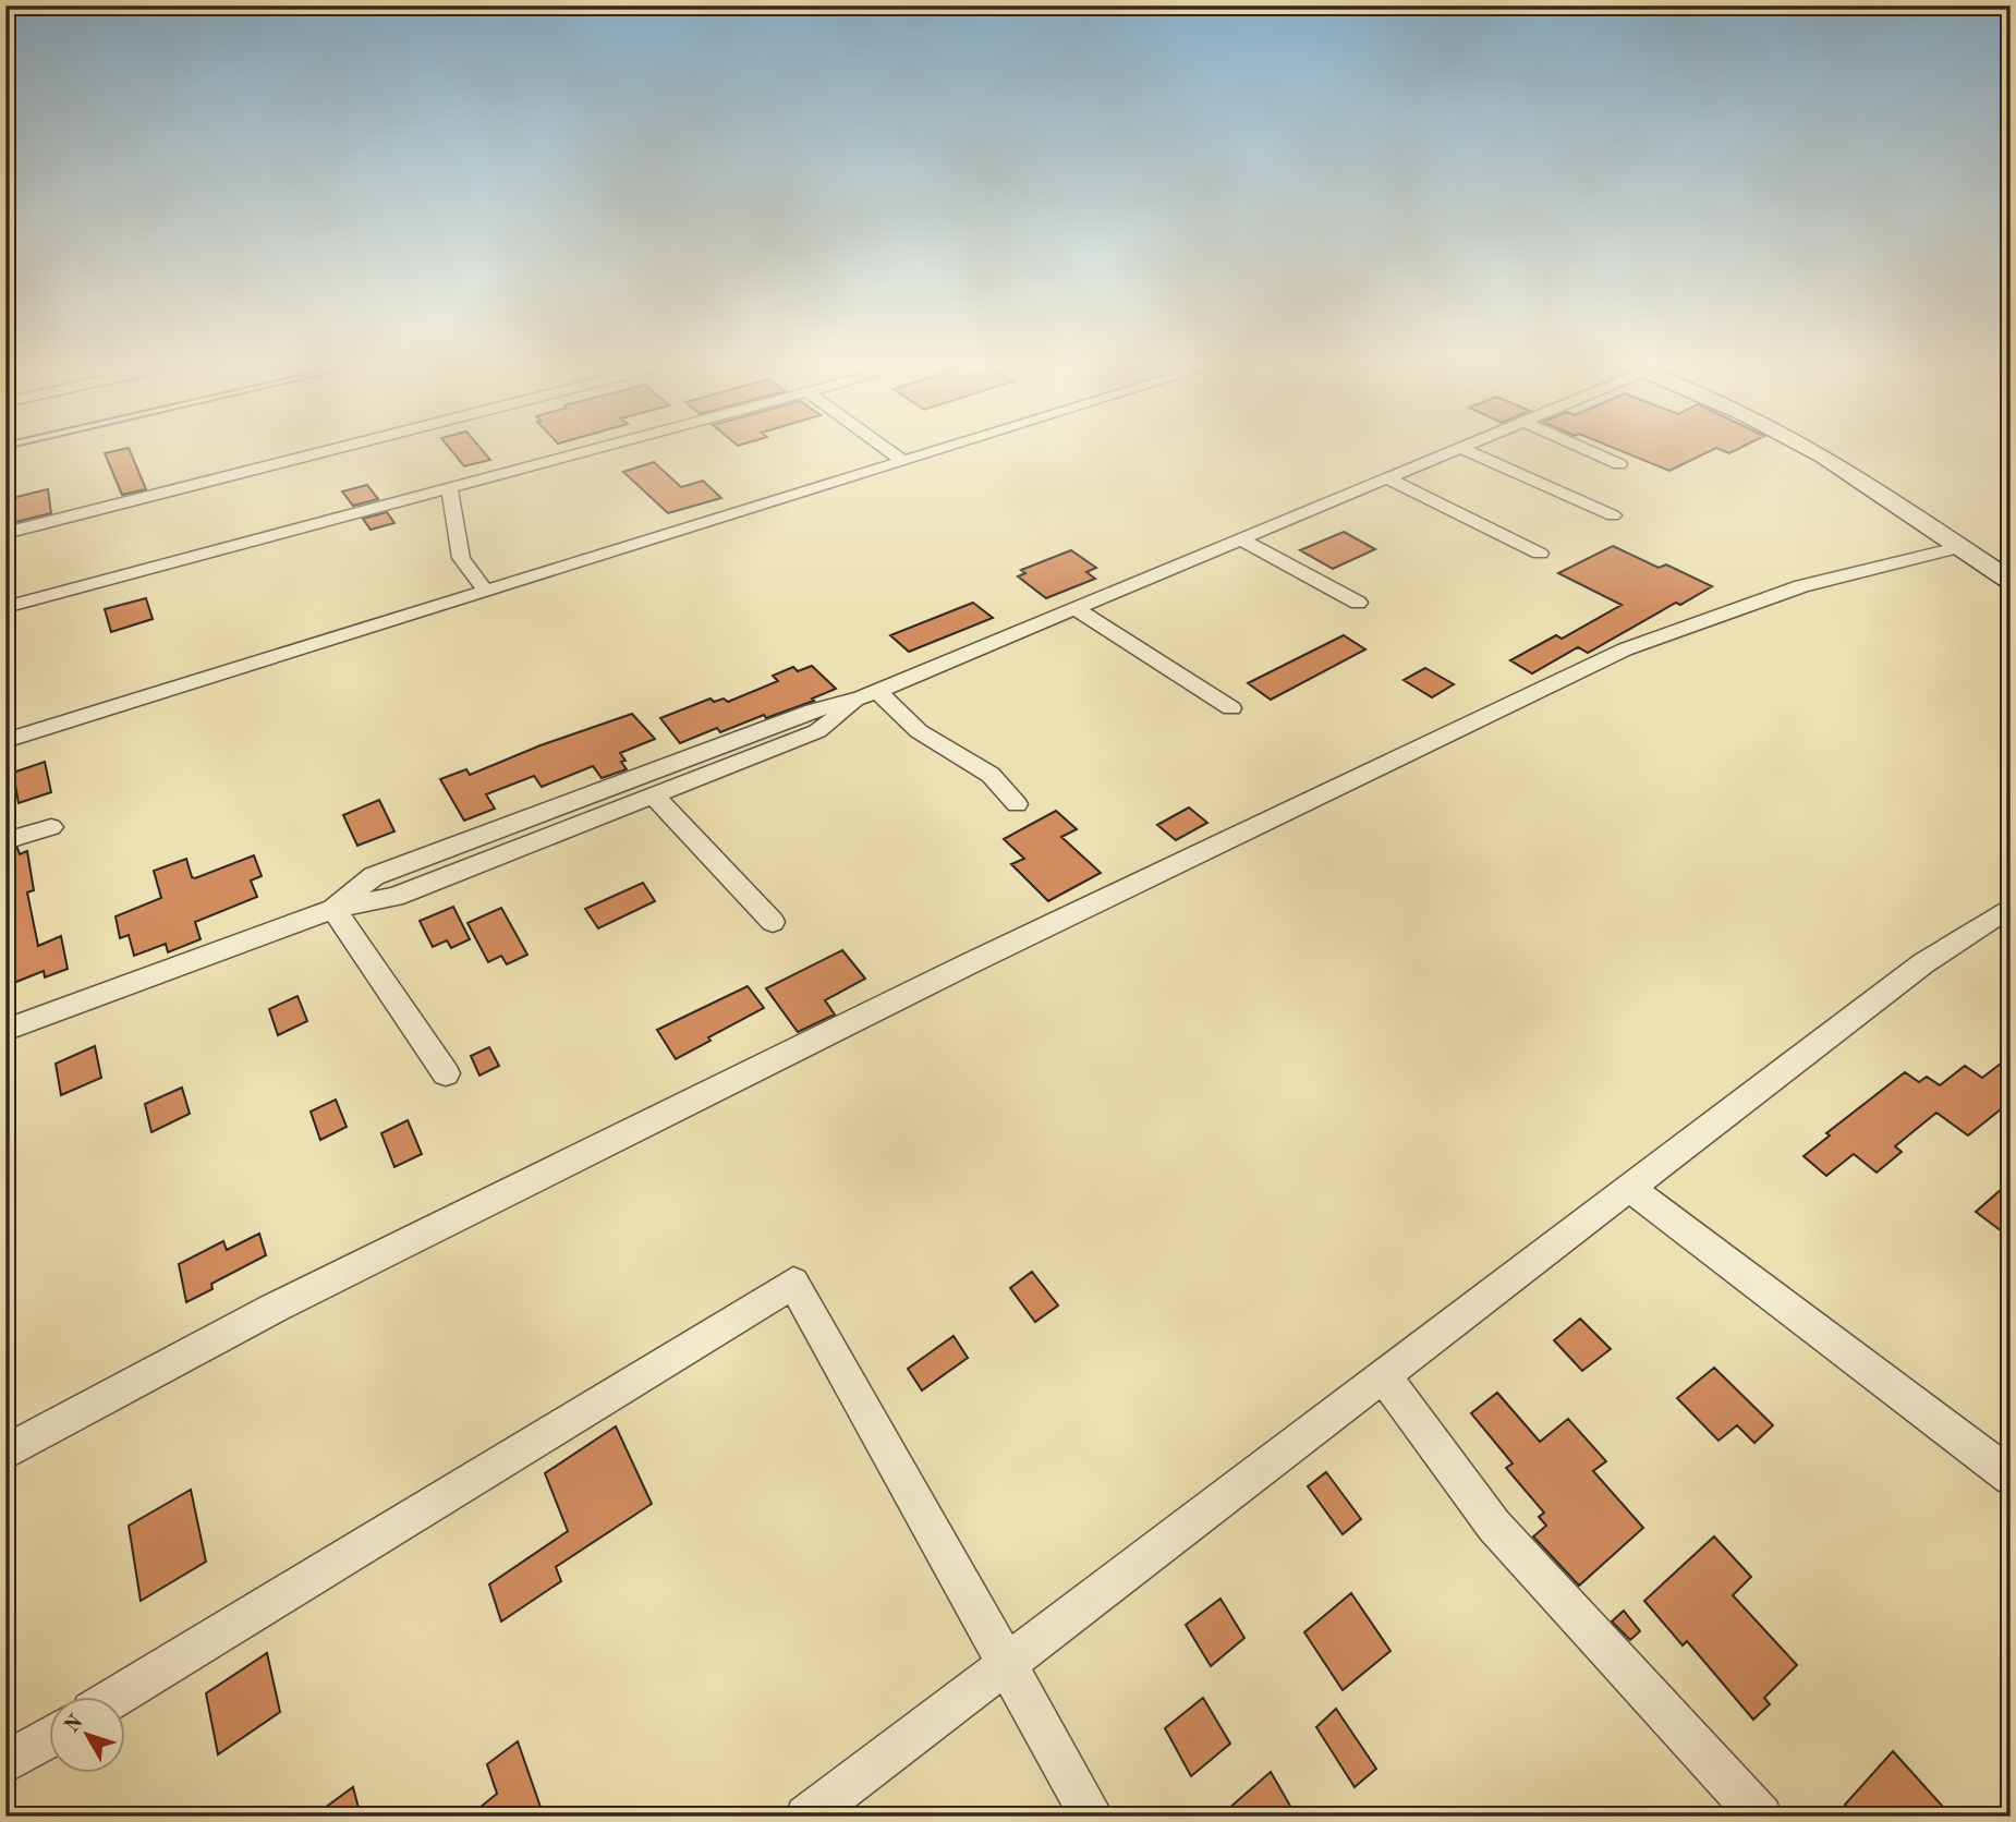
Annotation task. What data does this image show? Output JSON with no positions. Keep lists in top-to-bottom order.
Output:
{
  "north": "top left"
}
